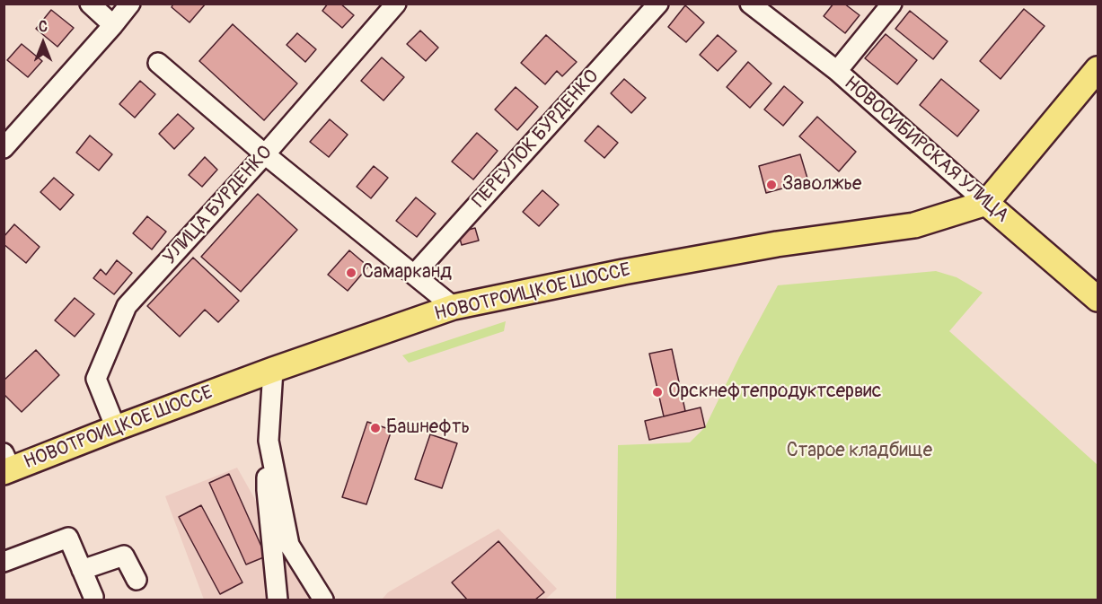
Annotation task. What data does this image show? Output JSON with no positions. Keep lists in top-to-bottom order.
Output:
{
  "streets": {
    "main road": ["НОВОСИБИРСКАЯ УЛИЦА", "НОВОТРОИЦКОЕ ШОССЕ"],
    "street": ["ПЕРЕУЛОК БУРДЕНКО", "УЛИЦА БУРДЕНКО"]
  },
  "crossings": [
    ["НОВОСИБИРСКАЯ УЛИЦА", "НОВОТРОИЦКОЕ ШОССЕ"],
    ["УЛИЦА БУРДЕНКО", "НОВОТРОИЦКОЕ ШОССЕ"]
  ],
  "parks": ["Старое кладбище"],
  "places": [
    "Заволжье",
    "Самарканд",
    "Орскнефтепродуктсервис",
    "Башнефть"
  ],
  "north": "top"
}
